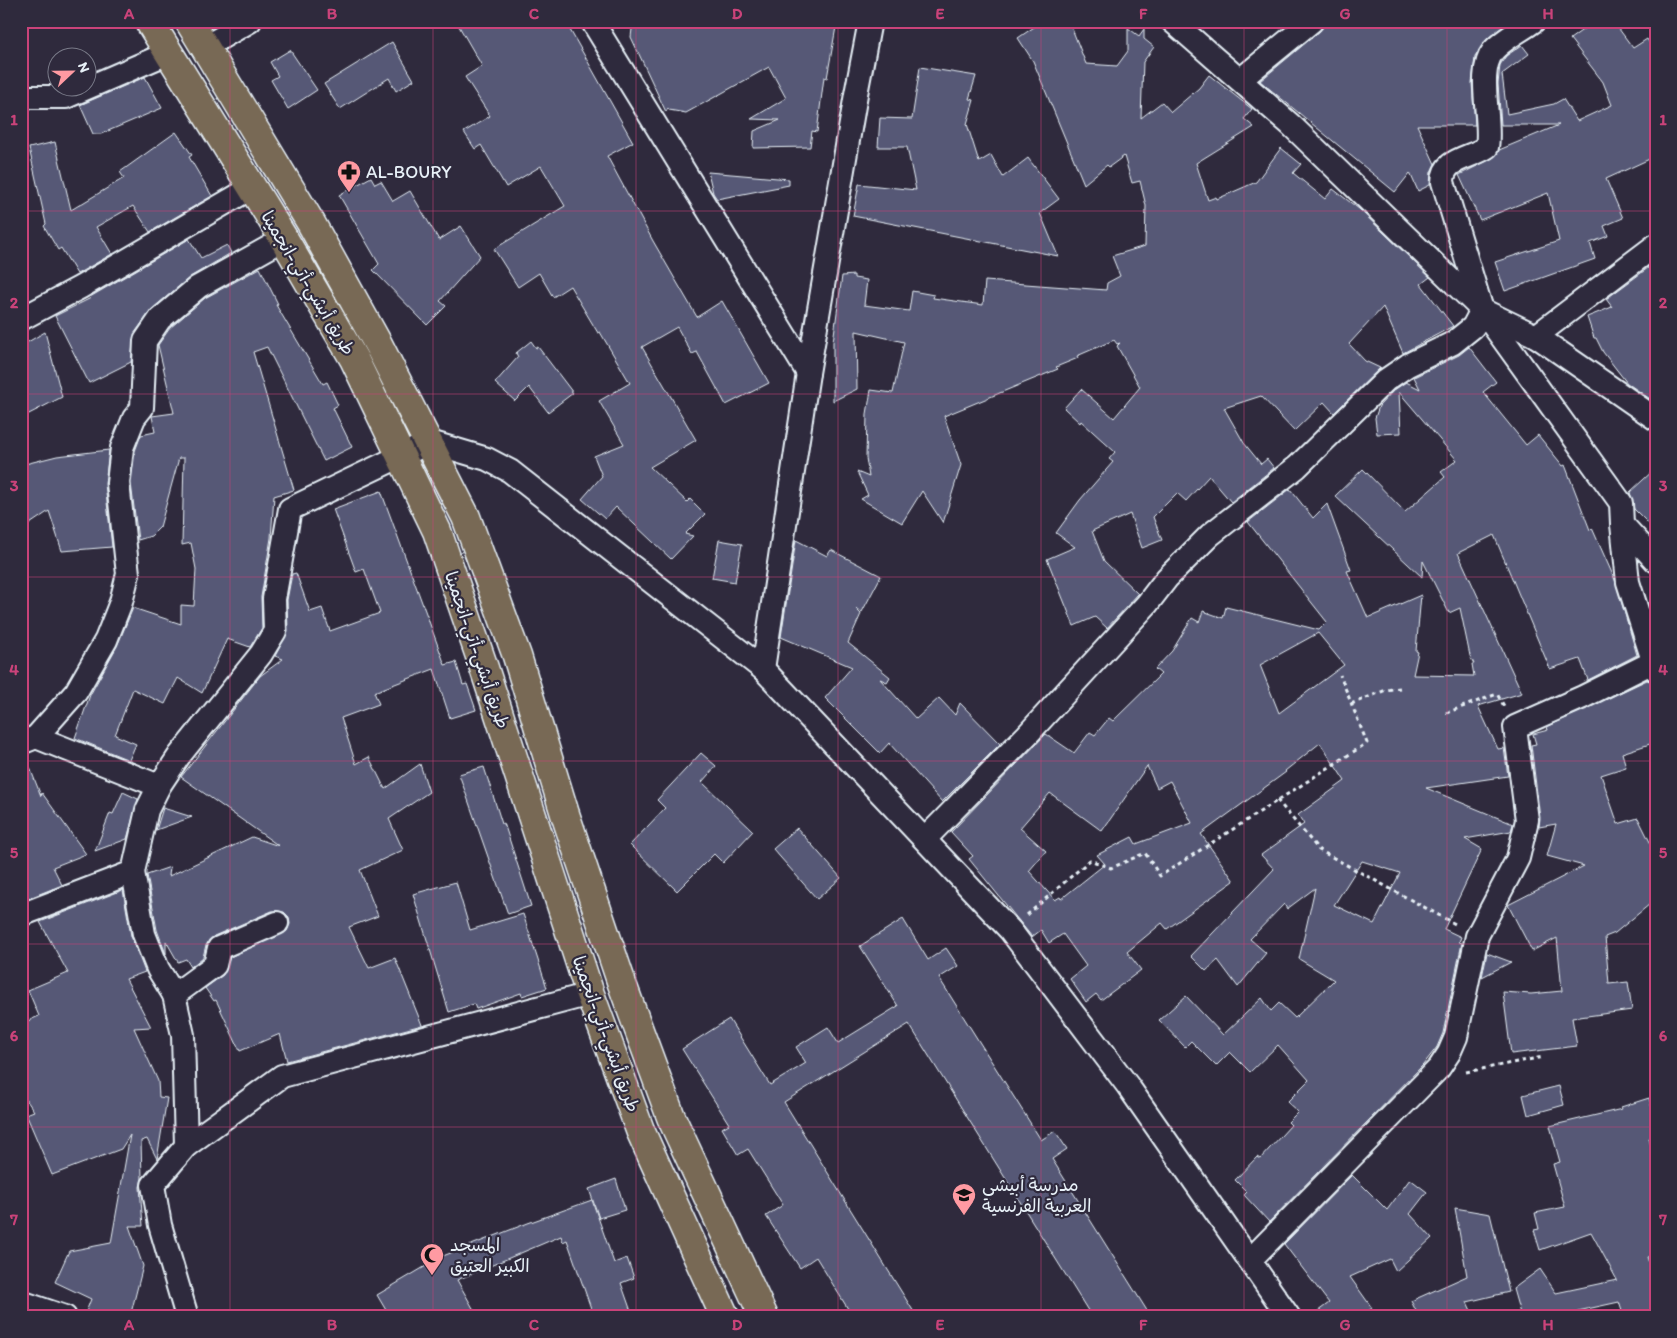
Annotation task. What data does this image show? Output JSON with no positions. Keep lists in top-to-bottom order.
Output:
{
  "streets": {
    "highway": ["طريق أبشي-أتي-انجمينا"]
  },
  "places": {
    "pharmacy": ["AL-BOURY"],
    "school or university": ["مدرسة أبيشي العربية الفرنسية"],
    "mosque": ["المسجد الكبير العتيق"]
  },
  "north": "right",
  "grid": {
    "columns": [
      "A",
      "B",
      "C",
      "D",
      "E",
      "F",
      "G",
      "H"
    ],
    "rows": [
      "1",
      "2",
      "3",
      "4",
      "5",
      "6",
      "7"
    ]
  }
}
